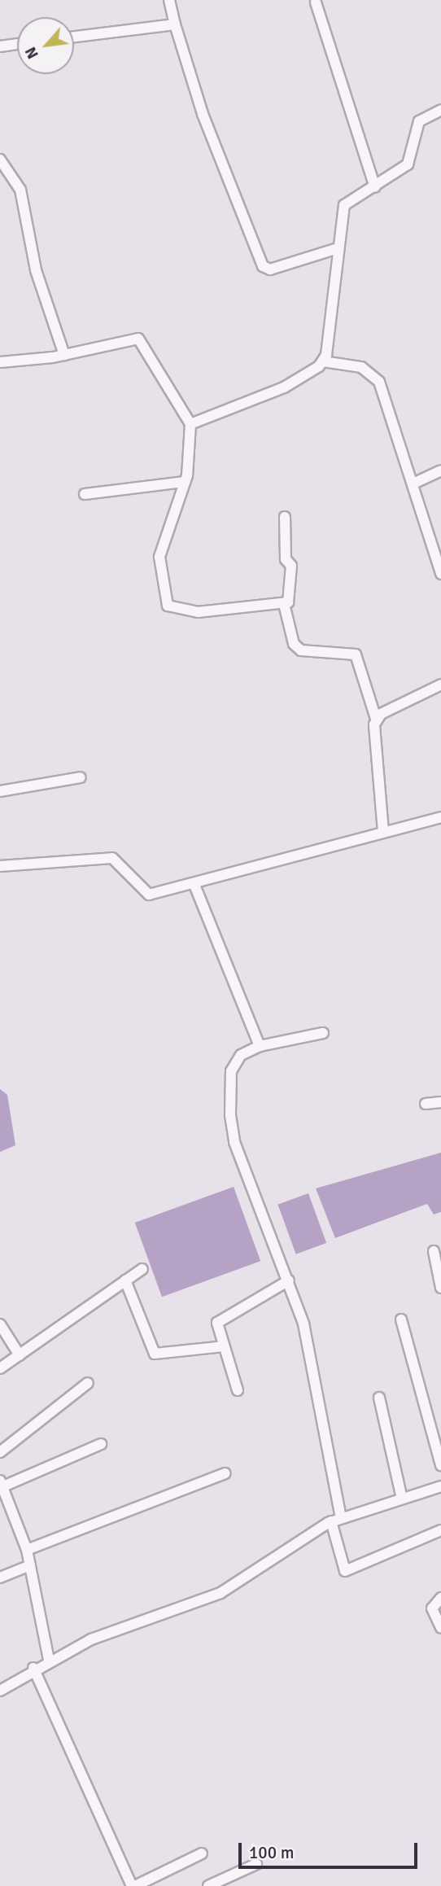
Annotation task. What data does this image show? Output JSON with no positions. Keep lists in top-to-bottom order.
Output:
{
  "scale_bar": "100 m",
  "north": "bottom left"
}
